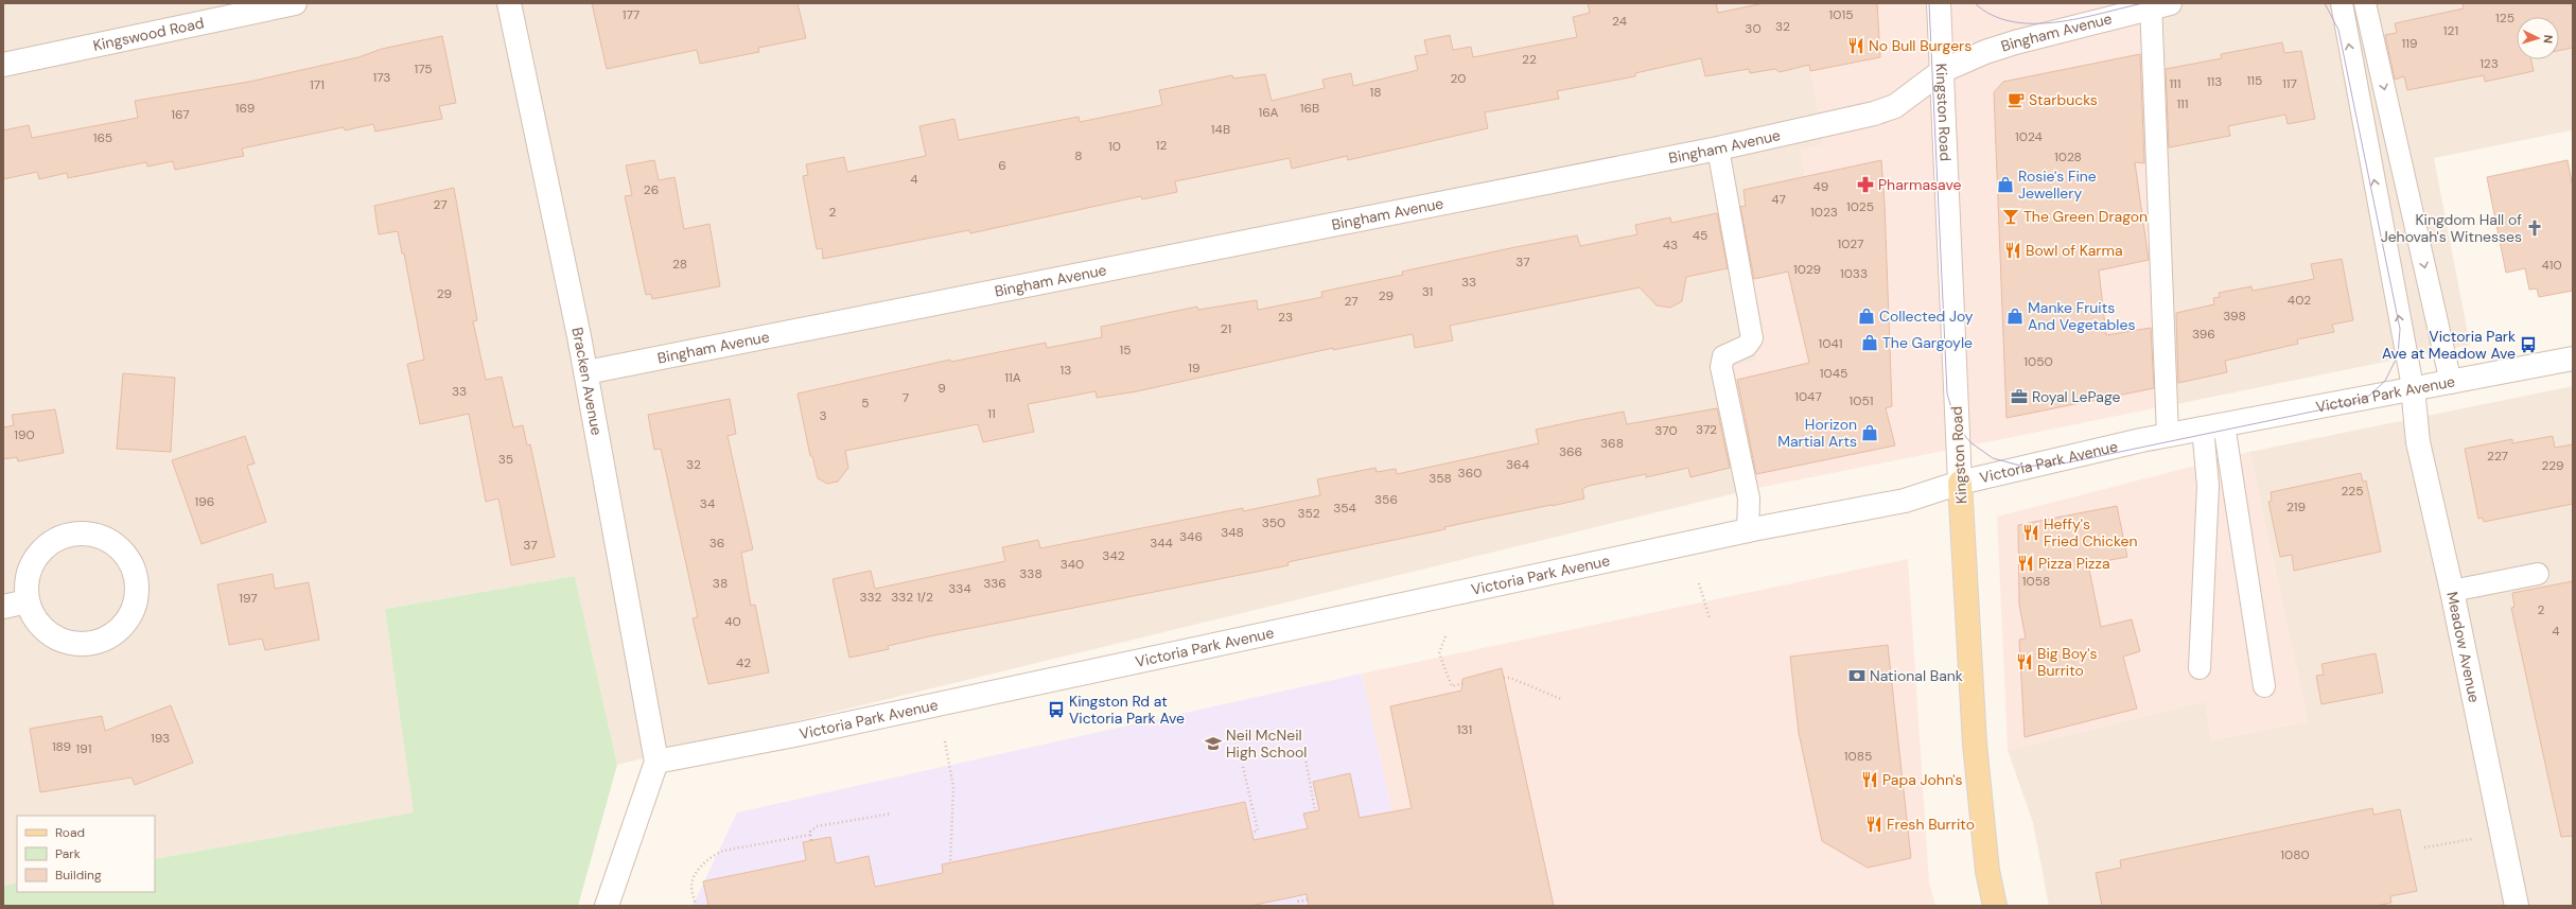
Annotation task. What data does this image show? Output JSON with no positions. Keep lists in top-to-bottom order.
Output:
{
  "streets": {
    "main road": ["Kingston Road"],
    "street": [
      "Bingham Avenue",
      "Kingswood Road",
      "Bracken Avenue",
      "Victoria Park Avenue",
      "Meadow Avenue"
    ]
  },
  "crossings": [
    ["Bingham Avenue", "Kingston Road"],
    ["Bingham Avenue", "Bracken Avenue"],
    ["Kingston Road", "Victoria Park Avenue"],
    ["Bracken Avenue", "Victoria Park Avenue"],
    ["Victoria Park Avenue", "Meadow Avenue"]
  ],
  "places": {
    "restaurant": [
      "No Bull Burgers",
      "Bowl of Karma",
      "Heffy's Fried Chicken",
      "Pizza Pizza",
      "Big Boy's Burrito",
      "Papa John's",
      "Fresh Burrito"
    ],
    "cafe": ["Starbucks"],
    "pharmacy": ["Pharmasave"],
    "shop": [
      "Rosie's Fine Jewellery",
      "Collected Joy",
      "Manke Fruits And Vegetables",
      "The Gargoyle",
      "Horizon Martial Arts"
    ],
    "bar": ["The Green Dragon"],
    "church": ["Kingdom Hall of Jehovah's Witnesses"],
    "bus stop": ["Victoria Park Ave at Meadow Ave", "Kingston Rd at Victoria Park Ave"],
    "office": ["Royal LePage"],
    "bank": ["National Bank"],
    "school or university": ["Neil McNeil High School"]
  },
  "house_numbers": [
    "177",
    "1015",
    "125",
    "24",
    "32",
    "30",
    "121",
    "119",
    "22",
    "123",
    "175",
    "173",
    "20",
    "115",
    "113",
    "111",
    "117",
    "171",
    "18",
    "111",
    "169",
    "16B",
    "16A",
    "167",
    "14B",
    "1024",
    "165",
    "12",
    "10",
    "8",
    "1028",
    "6",
    "4",
    "49",
    "26",
    "47",
    "27",
    "1025",
    "2",
    "1023",
    "45",
    "1027",
    "43",
    "37",
    "28",
    "410",
    "1029",
    "1033",
    "33",
    "31",
    "29",
    "29",
    "402",
    "27",
    "398",
    "23",
    "21",
    "396",
    "1041",
    "15",
    "1050",
    "19",
    "13",
    "1045",
    "11A",
    "9",
    "33",
    "1047",
    "7",
    "1051",
    "5",
    "11",
    "3",
    "372",
    "370",
    "190",
    "368",
    "366",
    "227",
    "35",
    "32",
    "364",
    "229",
    "360",
    "358",
    "225",
    "356",
    "196",
    "34",
    "219",
    "354",
    "352",
    "350",
    "348",
    "346",
    "36",
    "344",
    "37",
    "342",
    "340",
    "338",
    "1058",
    "38",
    "336",
    "334",
    "332",
    "332 1/2",
    "197",
    "2",
    "40",
    "4",
    "42",
    "131",
    "193",
    "189",
    "191",
    "1085",
    "1080"
  ],
  "legend": ["Road", "Park", "Building"],
  "north": "right"
}
